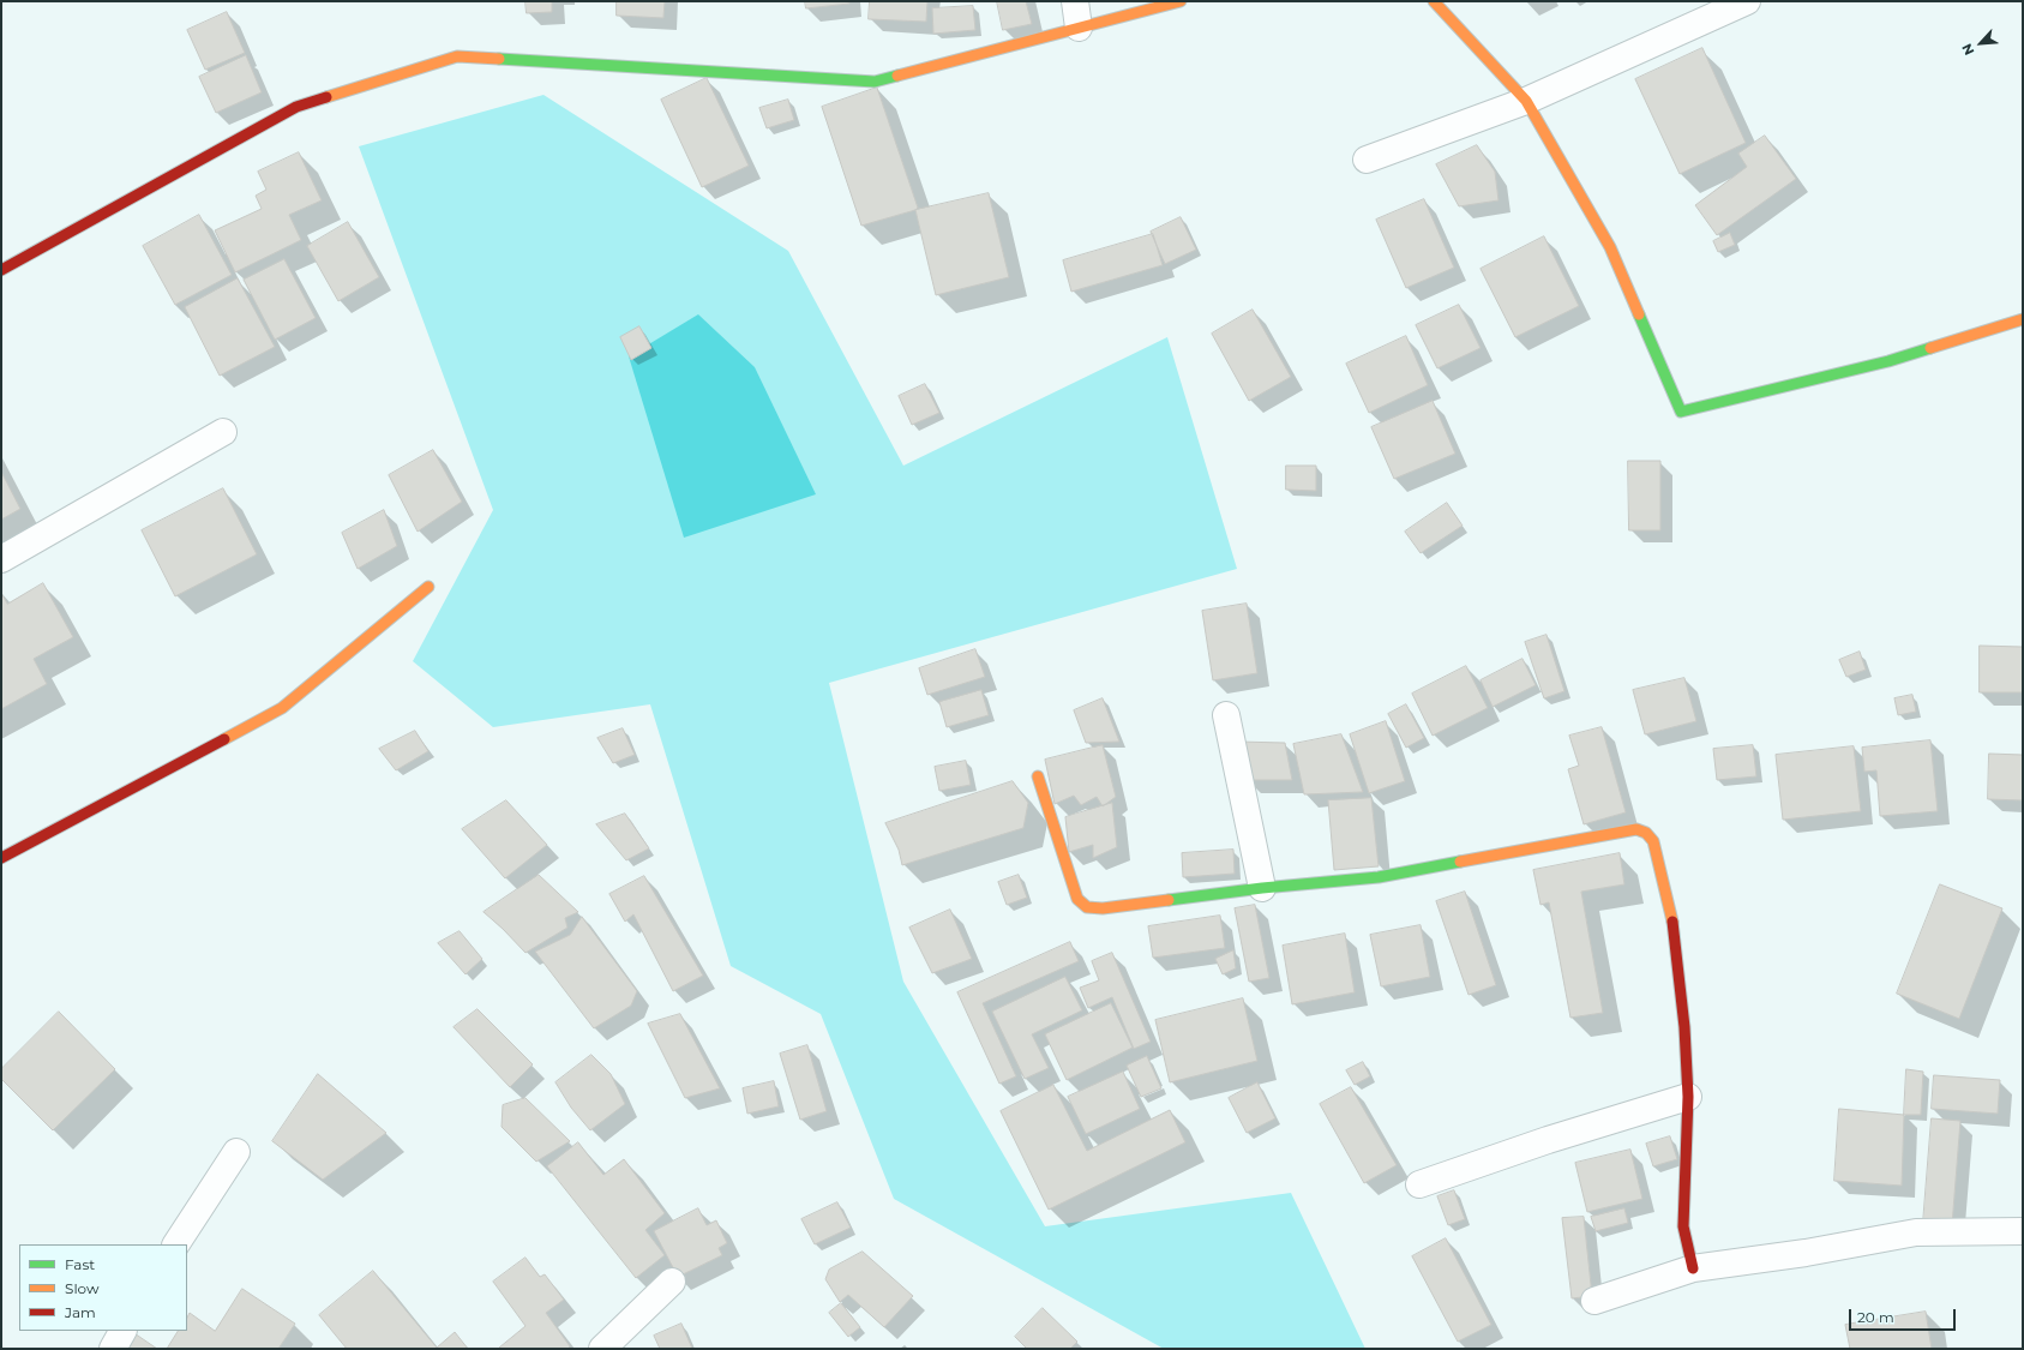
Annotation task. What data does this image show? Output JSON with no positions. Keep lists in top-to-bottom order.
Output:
{
  "legend": ["Fast", "Slow", "Jam"],
  "scale_bar": "20 m",
  "north": "bottom left"
}
